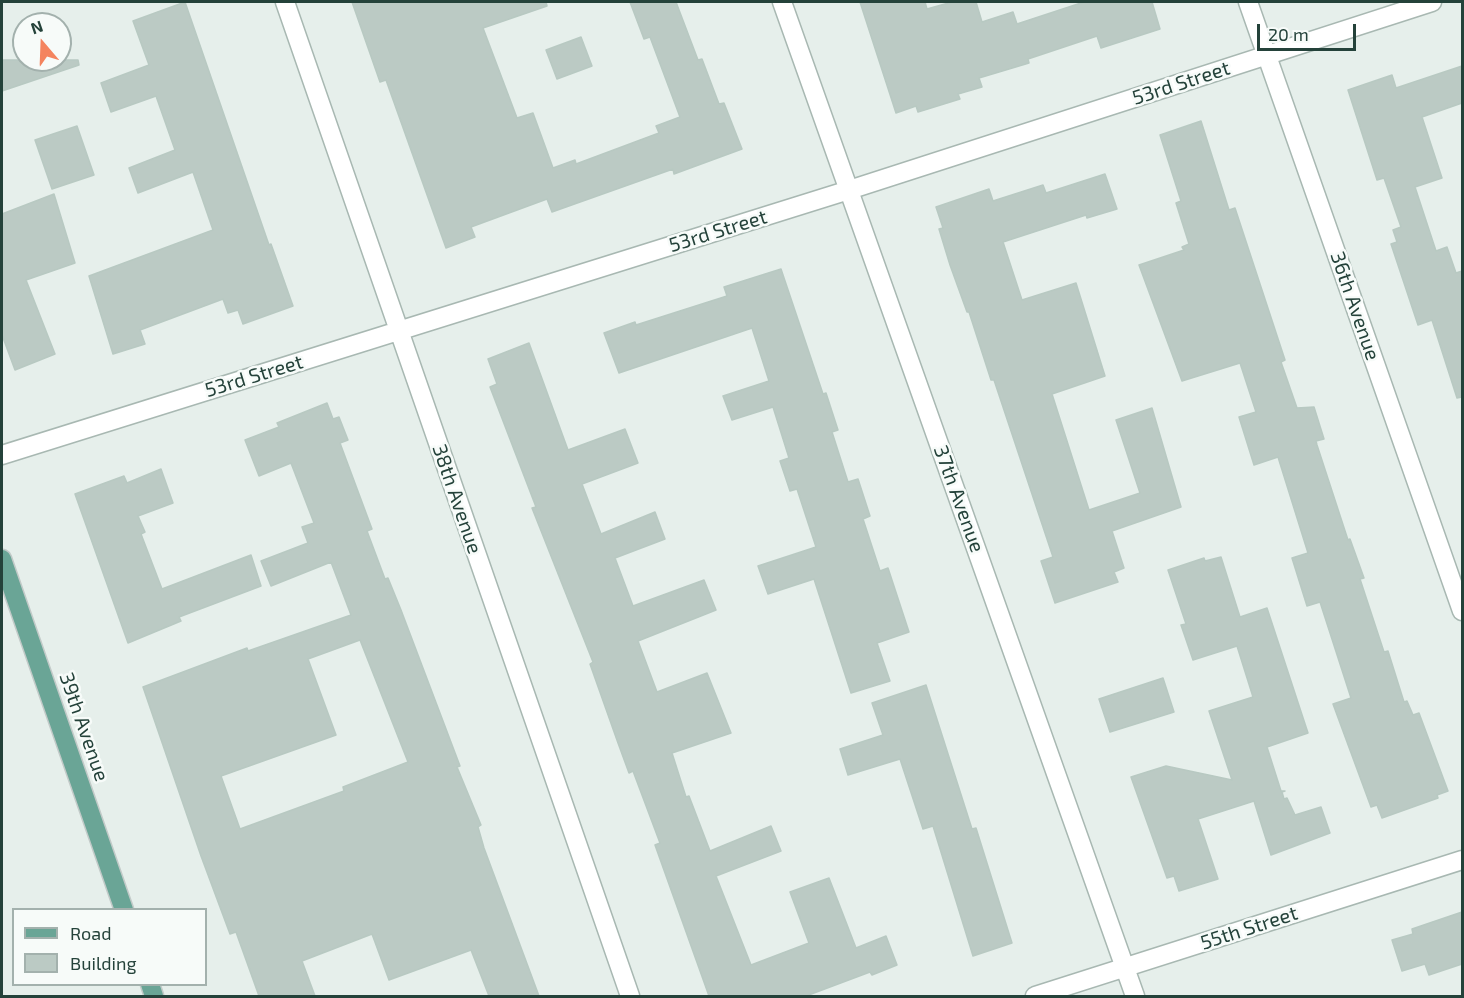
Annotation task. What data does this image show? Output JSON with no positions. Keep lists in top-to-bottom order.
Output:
{
  "streets": {
    "main road": ["39th Avenue"],
    "street": [
      "53rd Street",
      "36th Avenue",
      "38th Avenue",
      "37th Avenue",
      "55th Street"
    ]
  },
  "crossings": [
    ["53rd Street", "36th Avenue"],
    ["53rd Street", "38th Avenue"],
    ["53rd Street", "37th Avenue"],
    ["37th Avenue", "55th Street"]
  ],
  "legend": ["Road", "Building"],
  "scale_bar": "20 m",
  "north": "top"
}
